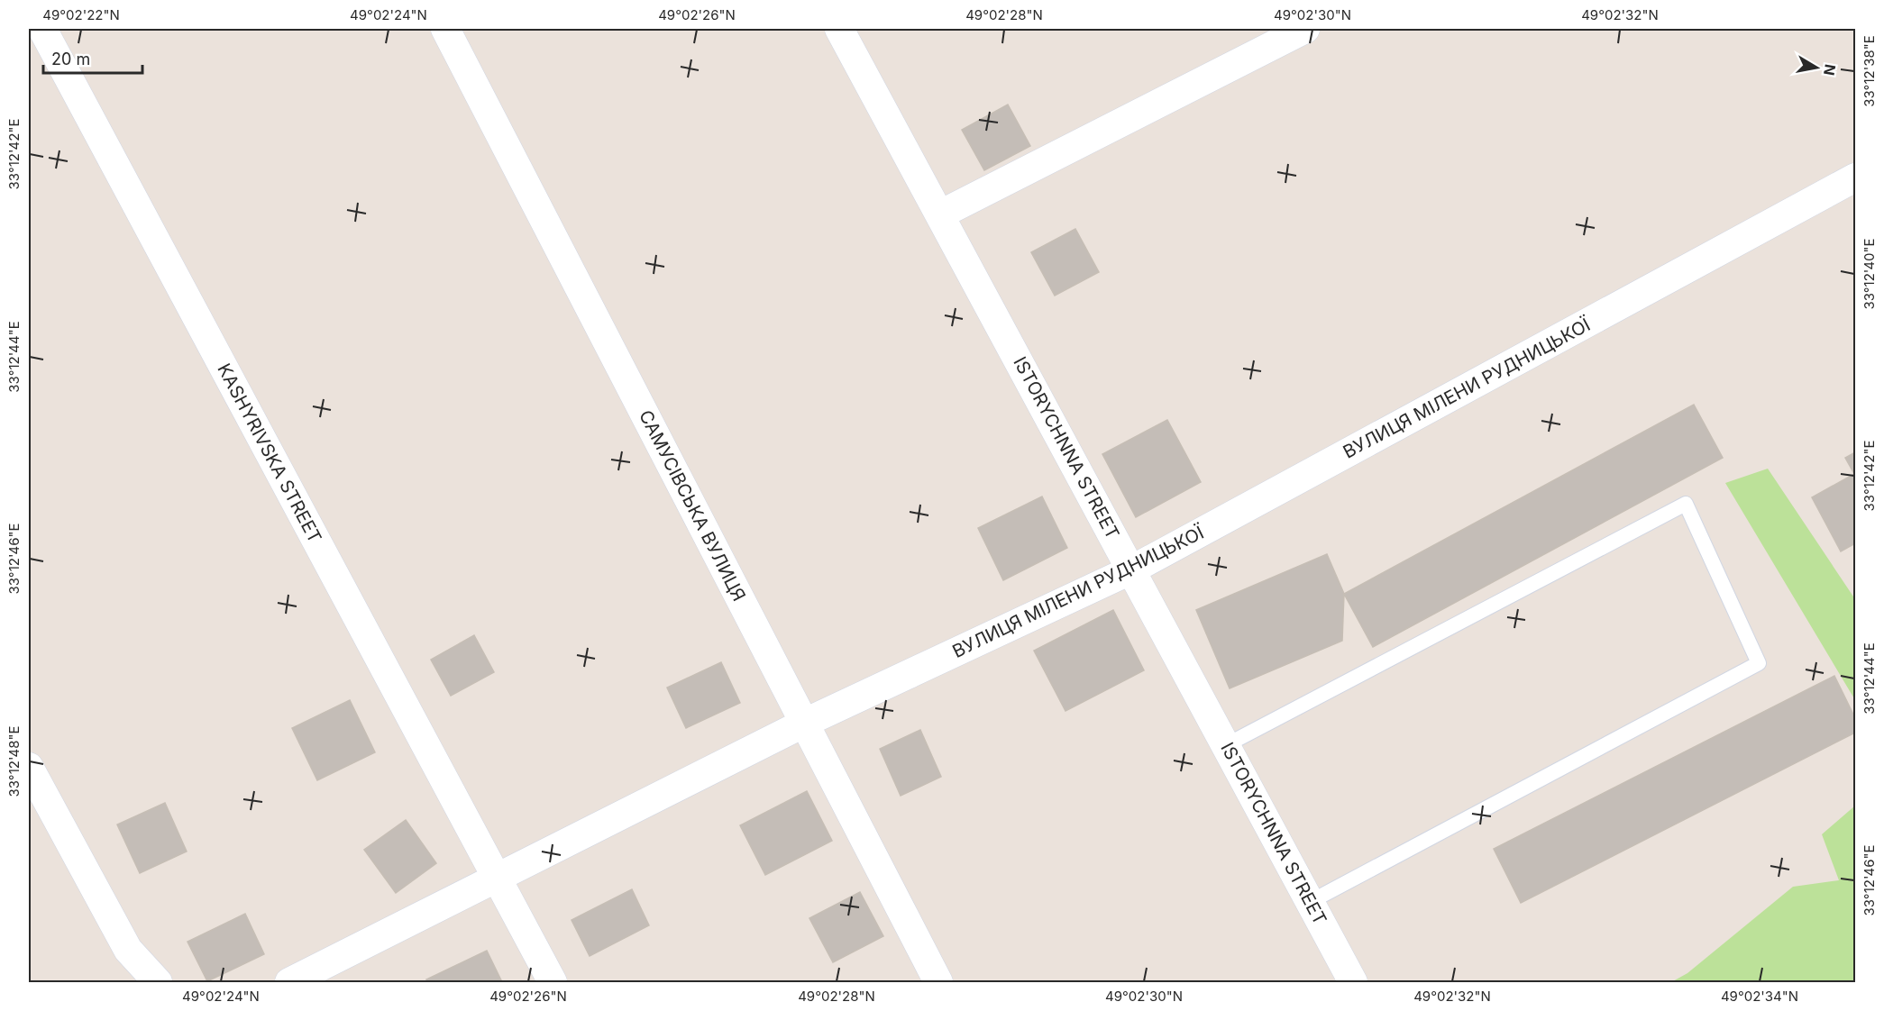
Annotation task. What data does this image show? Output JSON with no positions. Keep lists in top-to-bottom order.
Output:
{
  "streets": {
    "street": [
      "ВУЛИЦЯ МІЛЕНИ РУДНИЦЬКОЇ",
      "ISTORYCHNNA STREET",
      "KASHYRIVSKA STREET",
      "САМУСІВСЬКА ВУЛИЦЯ"
    ]
  },
  "crossings": [
    ["ВУЛИЦЯ МІЛЕНИ РУДНИЦЬКОЇ", "ISTORYCHNNA STREET"],
    ["ВУЛИЦЯ МІЛЕНИ РУДНИЦЬКОЇ", "KASHYRIVSKA STREET"],
    ["ВУЛИЦЯ МІЛЕНИ РУДНИЦЬКОЇ", "САМУСІВСЬКА ВУЛИЦЯ"]
  ],
  "scale_bar": "20 m",
  "north": "right",
  "coordinates": [
    "49°02'22\"N",
    "49°02'24\"N",
    "49°02'26\"N",
    "49°02'28\"N",
    "49°02'30\"N",
    "49°02'32\"N",
    "33°12'38\"E",
    "33°12'42\"E",
    "33°12'40\"E",
    "33°12'44\"E",
    "33°12'46\"E",
    "33°12'48\"E",
    "49°02'34\"N"
  ]
}
